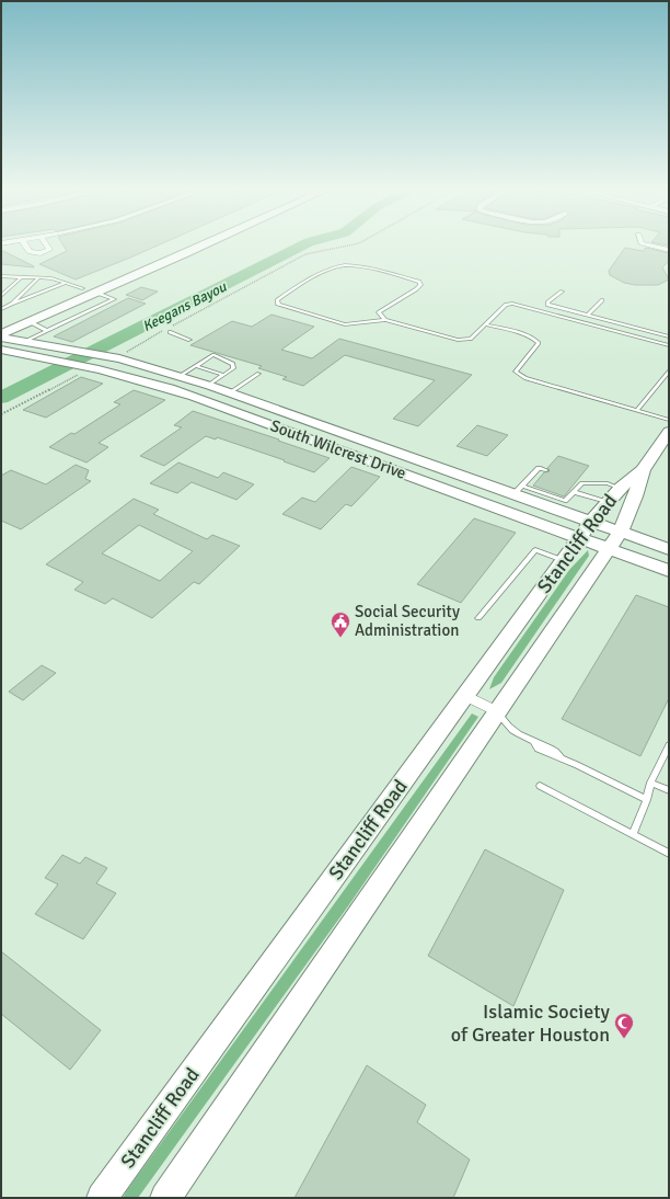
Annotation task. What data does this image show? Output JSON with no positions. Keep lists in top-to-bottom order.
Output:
{
  "streets": {
    "main road": ["South Wilcrest Drive", "Stancliff Road"]
  },
  "crossings": [
    ["South Wilcrest Drive", "Stancliff Road"]
  ],
  "water": ["Keegans Bayou"],
  "places": {
    "public building": ["Social Security Administration"],
    "mosque": ["Islamic Society of Greater Houston"]
  }
}
